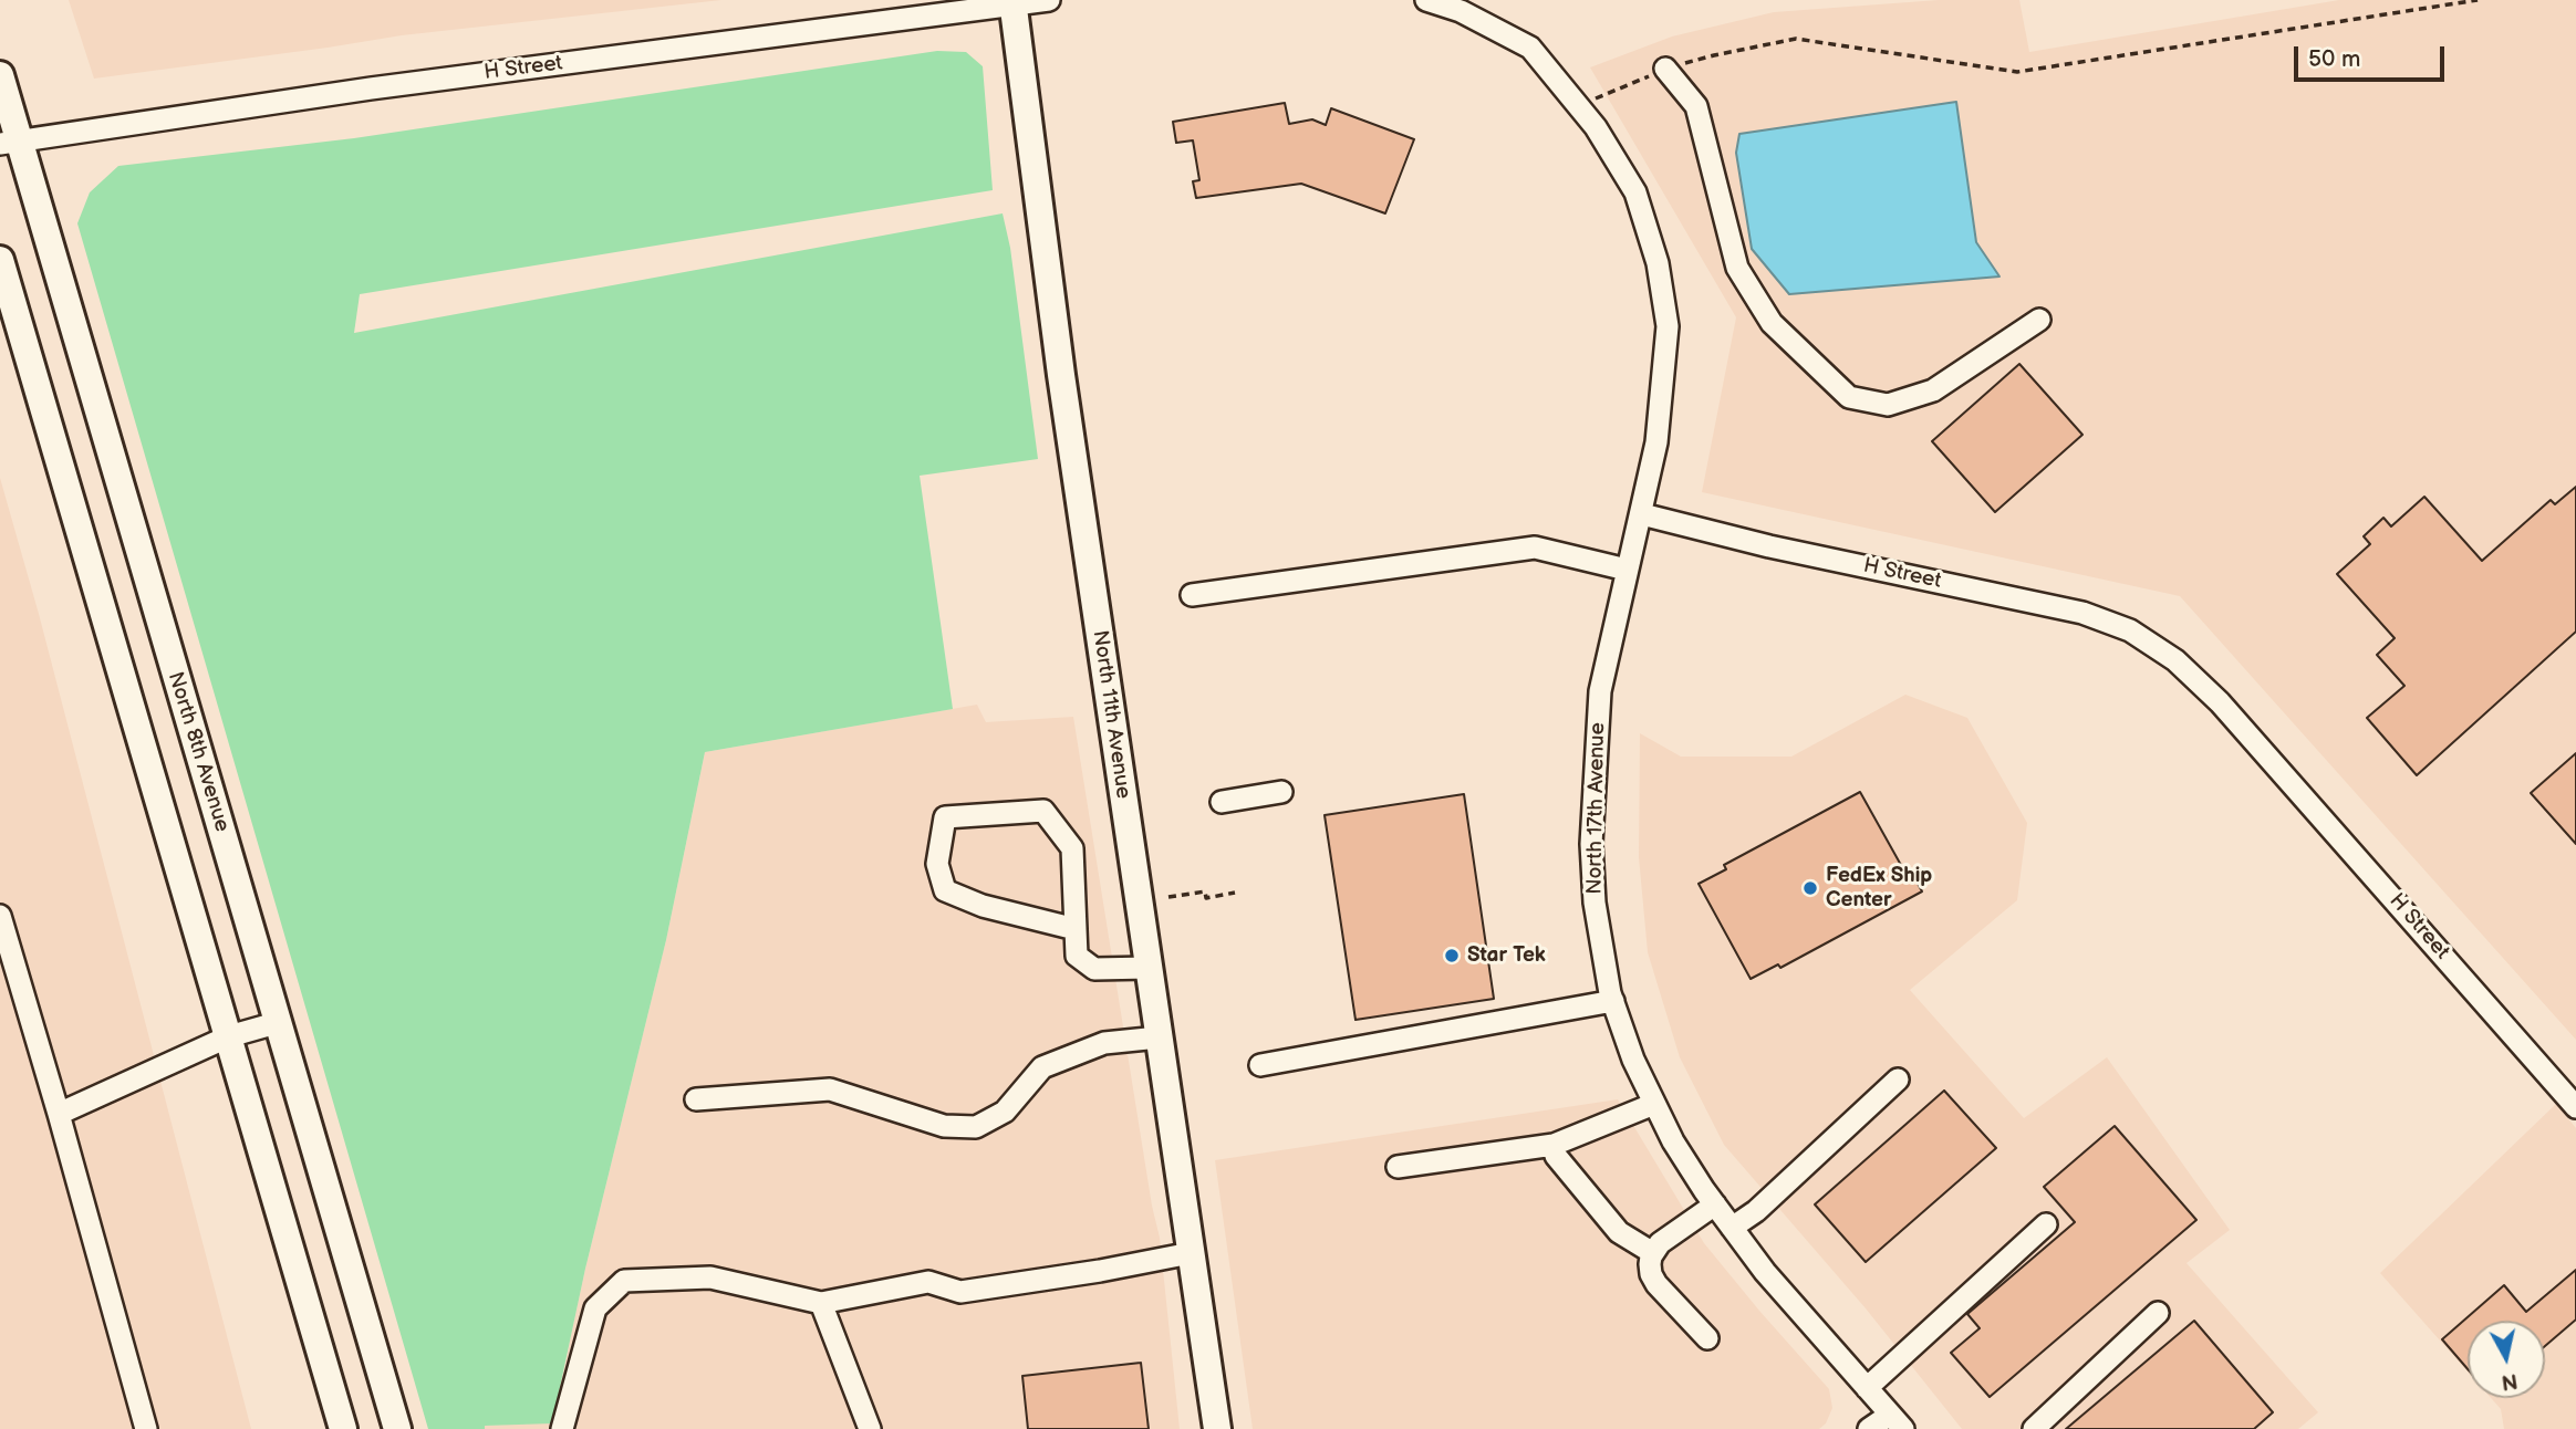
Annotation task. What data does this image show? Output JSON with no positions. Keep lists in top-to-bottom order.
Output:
{
  "streets": {
    "main road": ["North 11th Avenue", "North 8th Avenue"],
    "street": ["H Street", "North 17th Avenue"]
  },
  "crossings": [
    ["H Street", "North 11th Avenue"],
    ["H Street", "North 8th Avenue"],
    ["H Street", "North 17th Avenue"]
  ],
  "places": ["FedEx Ship Center", "Star Tek"],
  "scale_bar": "50 m",
  "north": "bottom"
}
